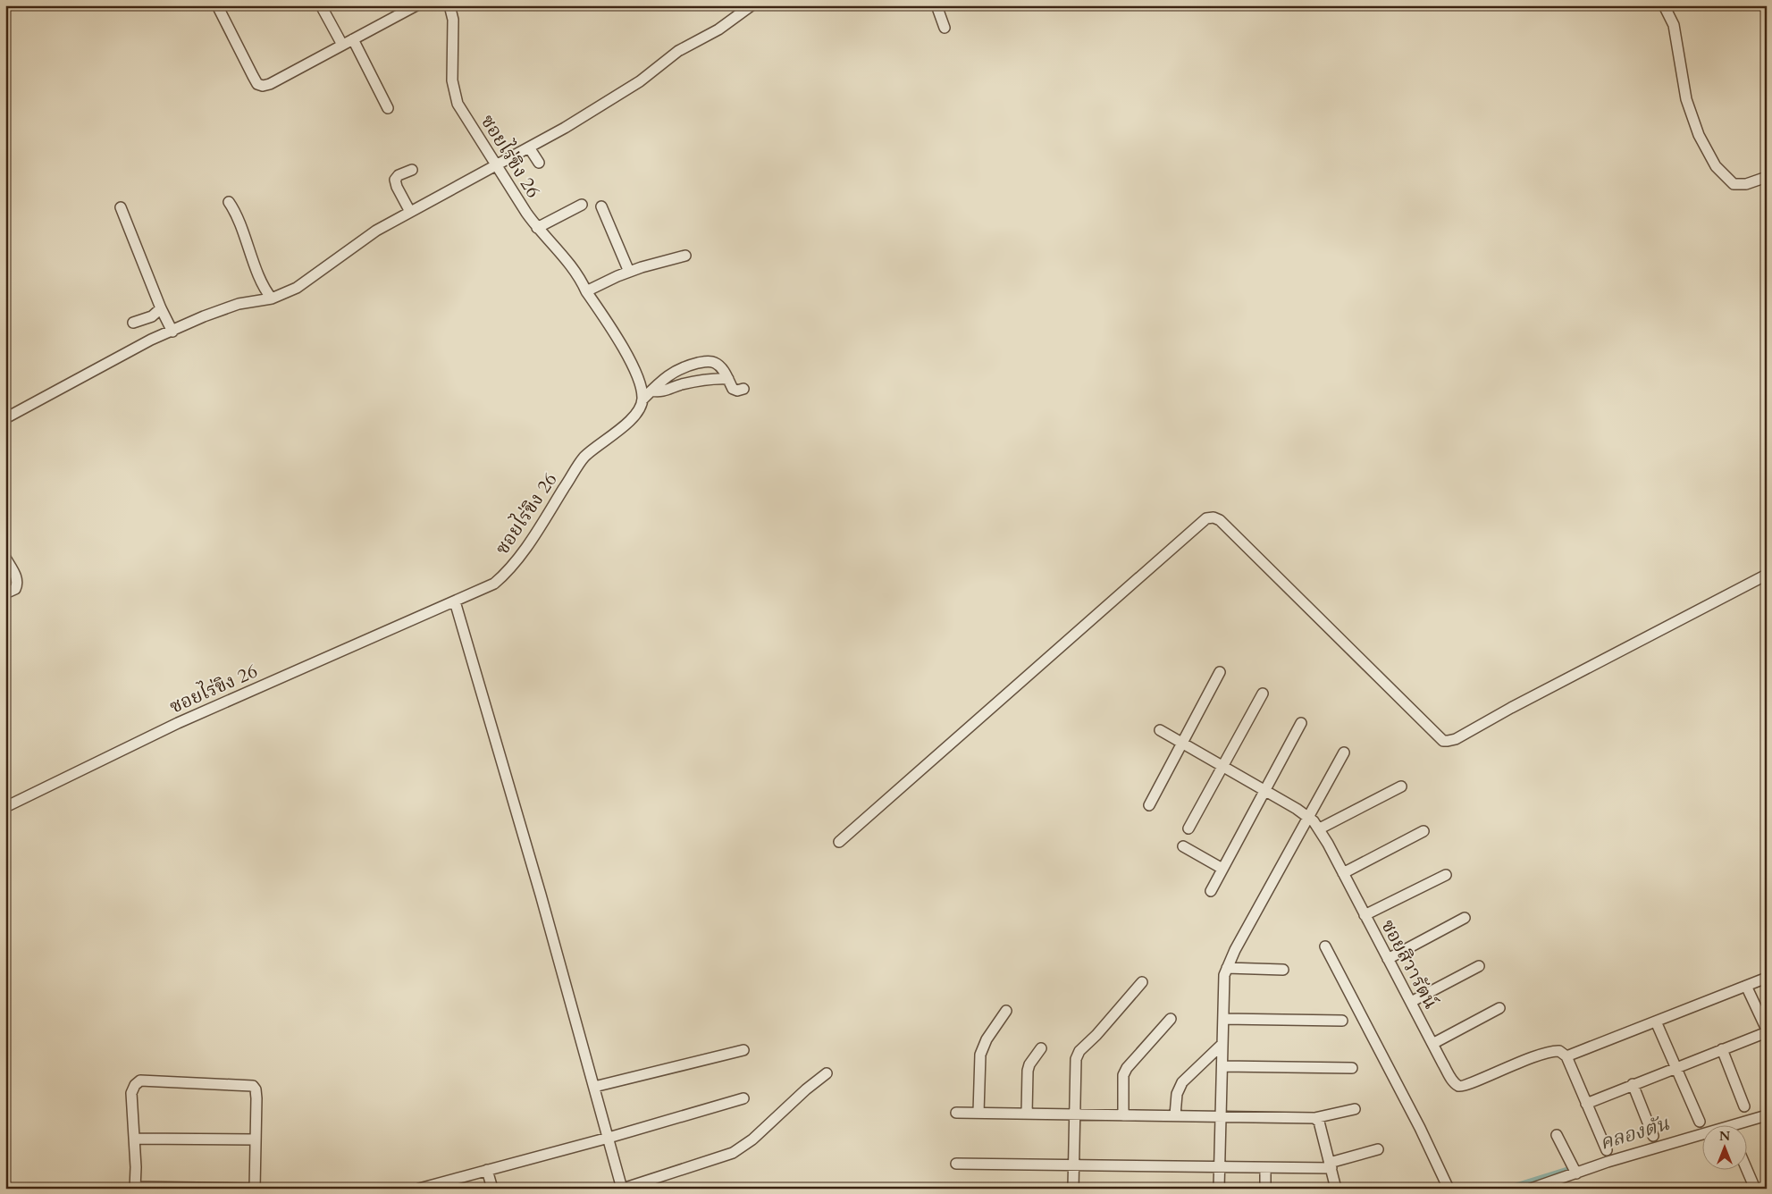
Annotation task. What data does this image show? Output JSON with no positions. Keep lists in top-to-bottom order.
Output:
{
  "streets": {
    "street": ["ซอยไร่ขิง 26", "ซอยสิวารัตน์"]
  },
  "water": ["คลองตัน"],
  "north": "top"
}
